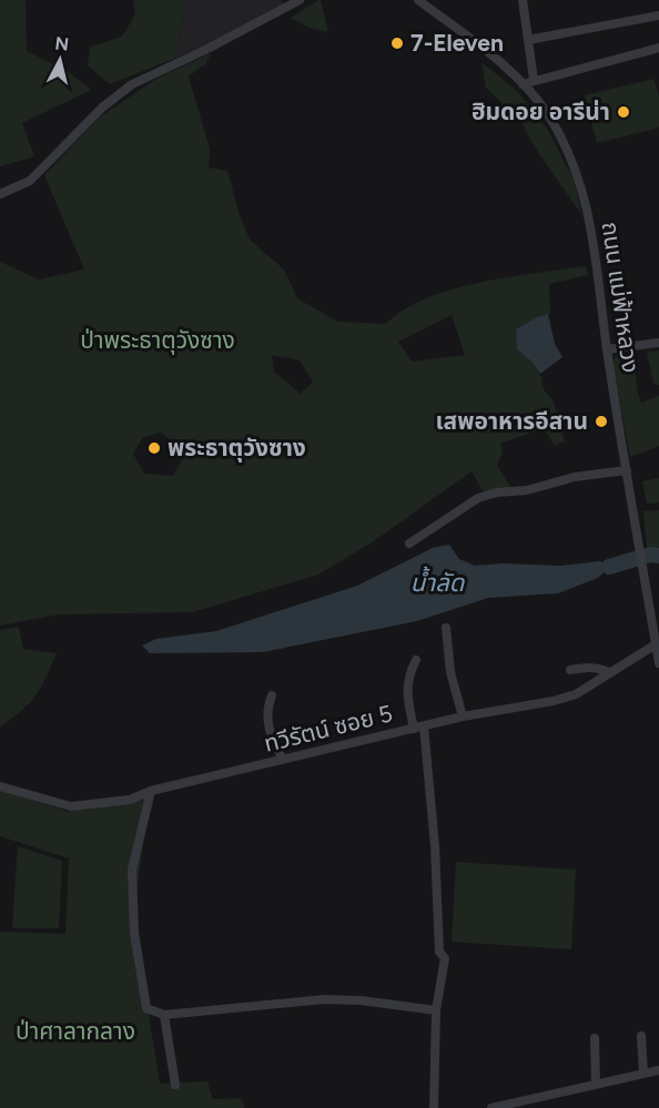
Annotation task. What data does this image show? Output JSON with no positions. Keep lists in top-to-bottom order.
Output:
{
  "streets": {
    "street": ["ถนน แม่ฟ้าหลวง", "ทวีรัตน์ ซอย 5"]
  },
  "crossings": [
    ["ถนน แม่ฟ้าหลวง", "ทวีรัตน์ ซอย 5"]
  ],
  "water": ["น้ำลัด"],
  "parks": ["ป่าพระธาตุวังซาง", "ป่าศาลากลาง"],
  "places": [
    "7-Eleven",
    "ฮิมดอย อารีน่า",
    "เสพอาหารอีสาน",
    "พระธาตุวังซาง"
  ],
  "north": "top"
}
